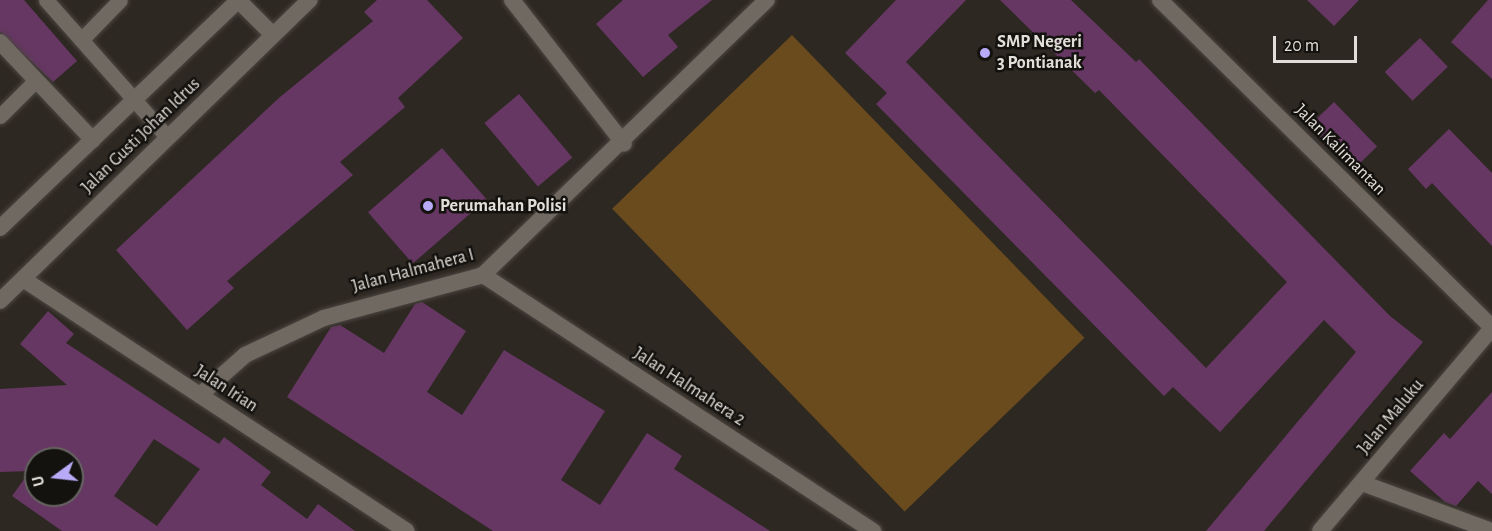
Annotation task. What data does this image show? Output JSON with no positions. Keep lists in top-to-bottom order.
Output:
{
  "streets": {
    "street": [
      "Jalan Gusti Johan Idrus",
      "Jalan Kalimantan",
      "Jalan Halmahera I",
      "Jalan Halmahera 2",
      "Jalan Irian",
      "Jalan Maluku"
    ]
  },
  "crossings": [
    ["Jalan Gusti Johan Idrus", "Jalan Irian"],
    ["Jalan Kalimantan", "Jalan Maluku"],
    ["Jalan Halmahera I", "Jalan Halmahera 2"],
    ["Jalan Halmahera I", "Jalan Irian"]
  ],
  "places": ["SMP Negeri 3 Pontianak", "Perumahan Polisi"],
  "scale_bar": "20 m",
  "north": "left"
}
